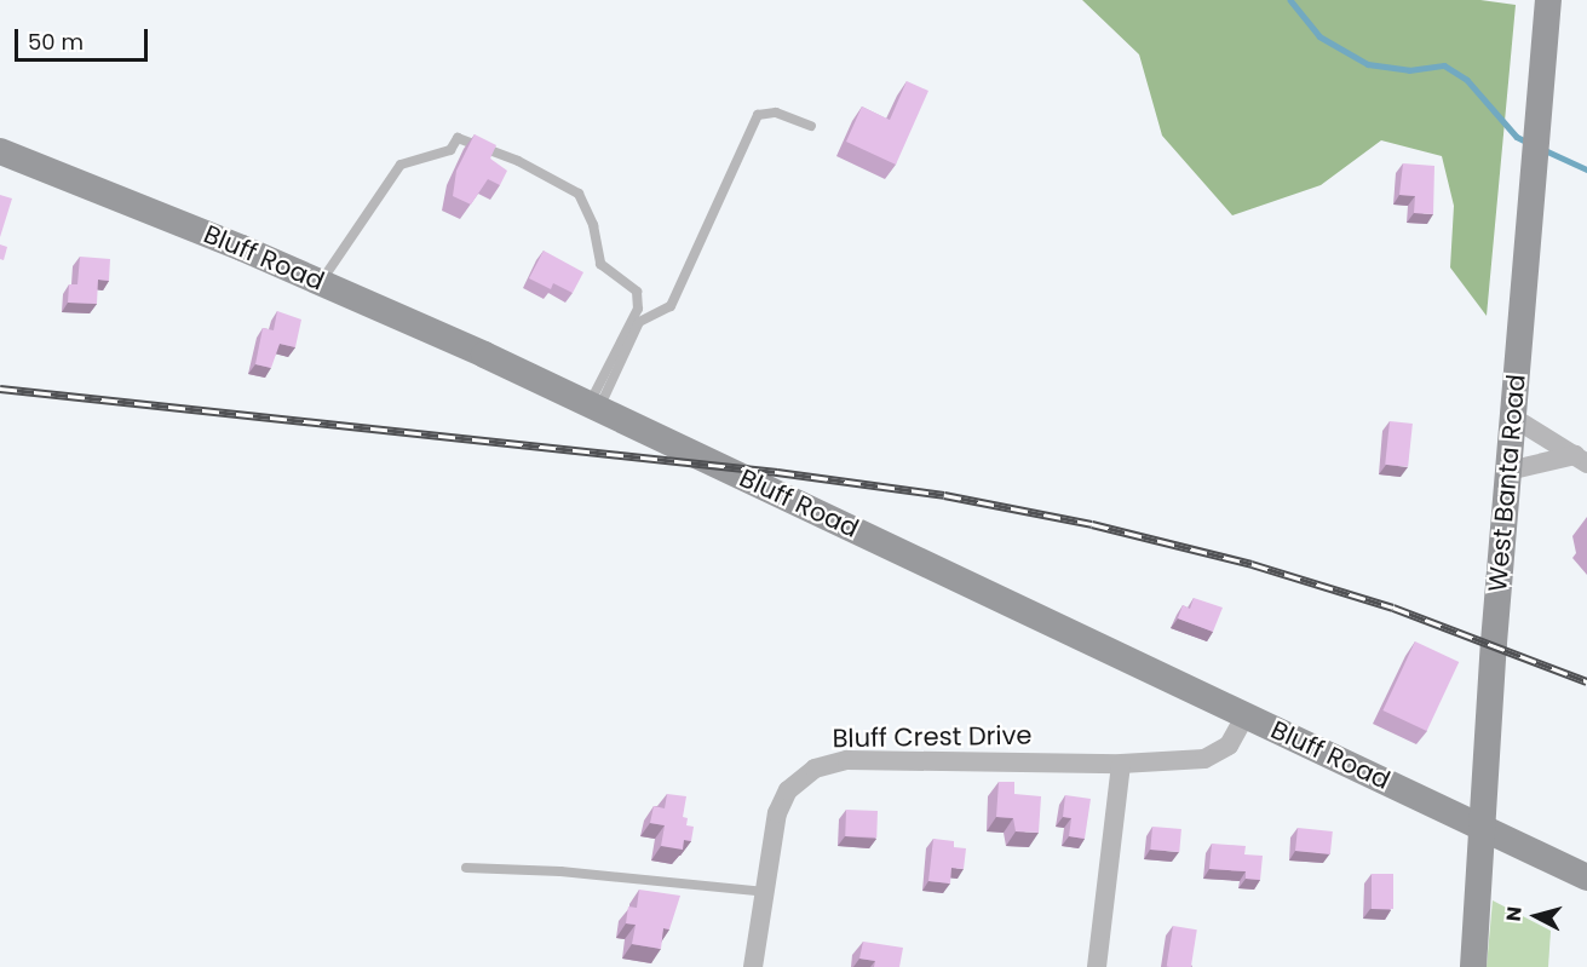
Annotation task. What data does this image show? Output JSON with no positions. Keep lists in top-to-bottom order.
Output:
{
  "streets": {
    "main road": ["Bluff Road", "West Banta Road"],
    "street": ["Bluff Crest Drive"]
  },
  "crossings": [
    ["Bluff Road", "West Banta Road"],
    ["Bluff Road", "Bluff Crest Drive"]
  ],
  "scale_bar": "50 m",
  "north": "left"
}
